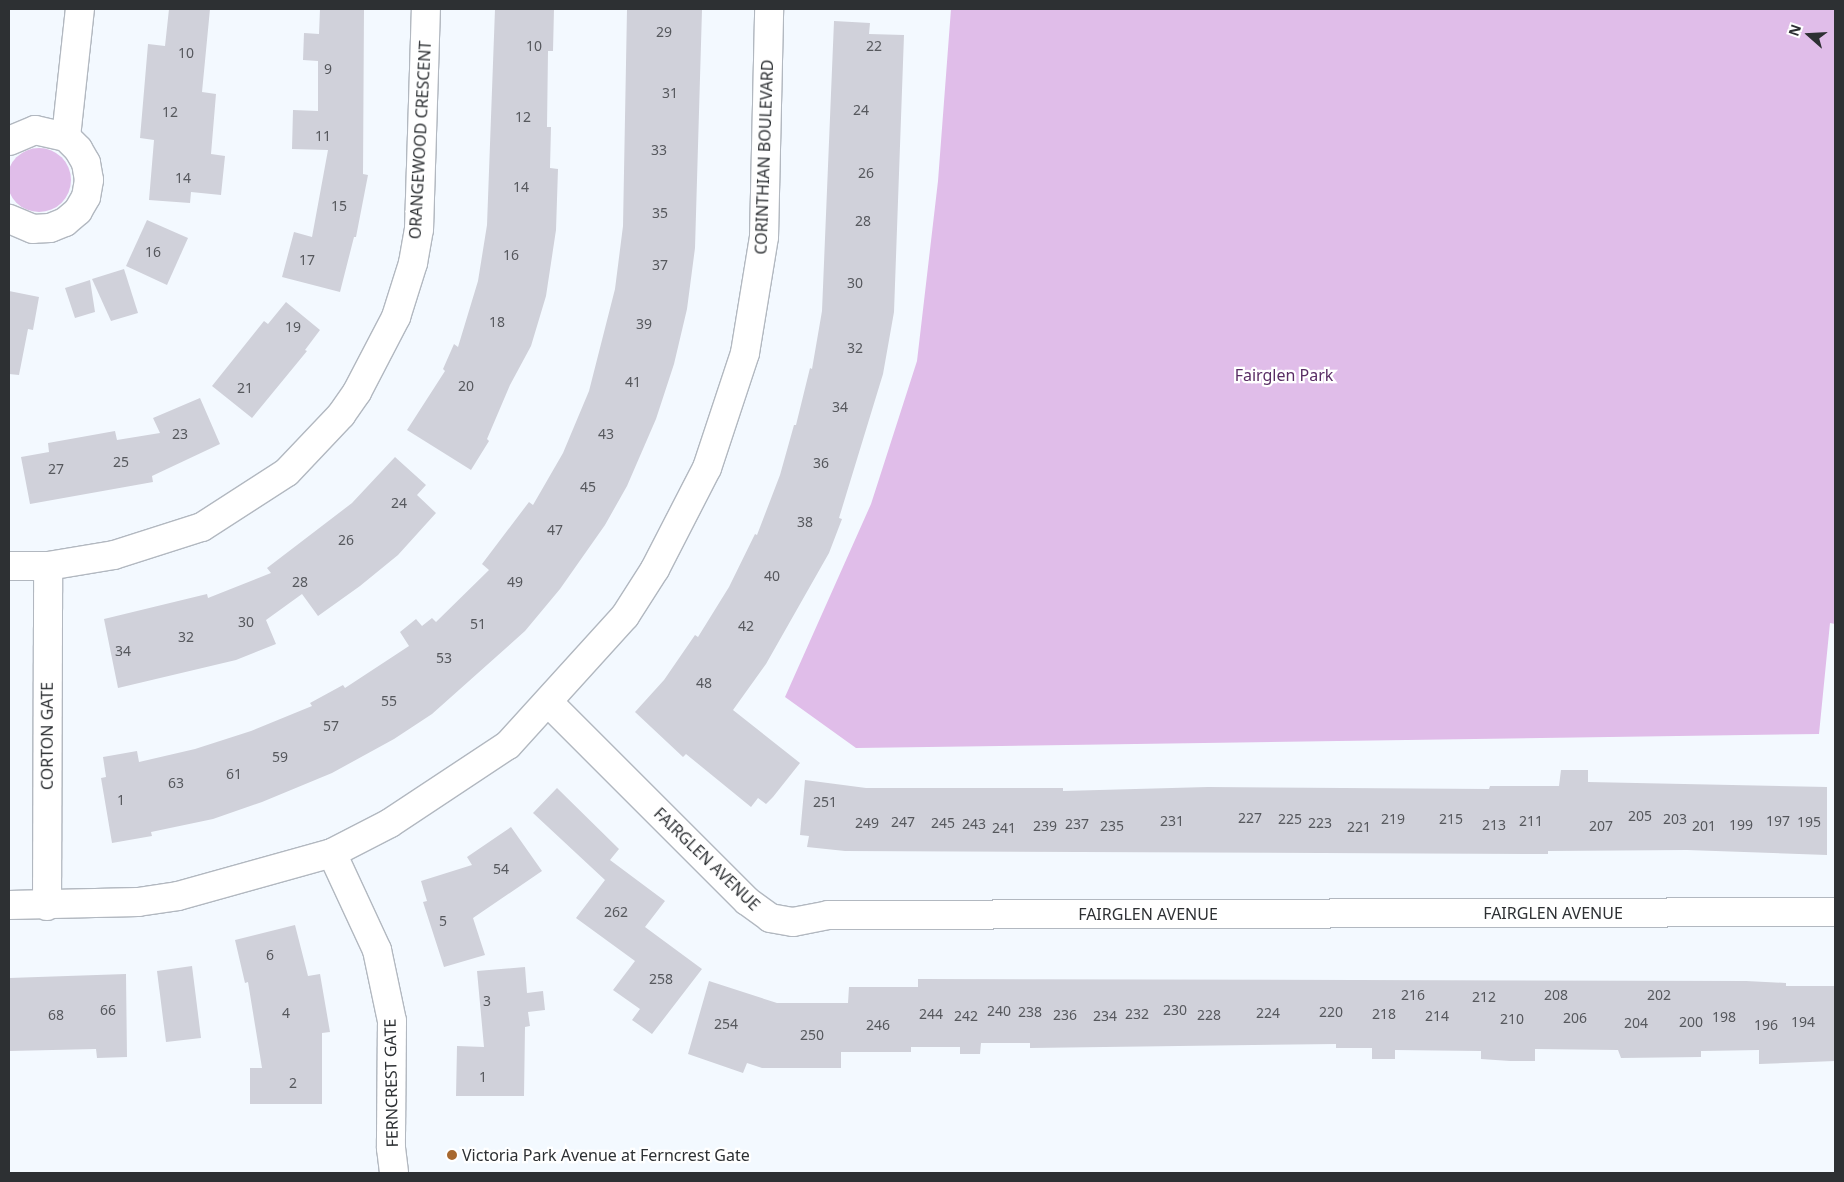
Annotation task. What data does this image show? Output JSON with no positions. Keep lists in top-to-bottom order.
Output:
{
  "streets": {
    "street": [
      "ORANGEWOOD CRESCENT",
      "CORINTHIAN BOULEVARD",
      "CORTON GATE",
      "FAIRGLEN AVENUE",
      "FERNCREST GATE"
    ]
  },
  "crossings": [
    ["ORANGEWOOD CRESCENT", "CORTON GATE"],
    ["CORINTHIAN BOULEVARD", "CORTON GATE"],
    ["CORINTHIAN BOULEVARD", "FAIRGLEN AVENUE"],
    ["CORINTHIAN BOULEVARD", "FERNCREST GATE"]
  ],
  "parks": ["Fairglen Park"],
  "places": ["Victoria Park Avenue at Ferncrest Gate"],
  "house_numbers": [
    "29",
    "10",
    "22",
    "10",
    "9",
    "31",
    "24",
    "12",
    "12",
    "11",
    "33",
    "26",
    "14",
    "14",
    "15",
    "35",
    "28",
    "16",
    "16",
    "17",
    "37",
    "30",
    "18",
    "39",
    "19",
    "32",
    "41",
    "20",
    "21",
    "34",
    "23",
    "43",
    "25",
    "36",
    "27",
    "45",
    "24",
    "38",
    "47",
    "26",
    "40",
    "28",
    "49",
    "30",
    "51",
    "42",
    "32",
    "34",
    "53",
    "48",
    "55",
    "57",
    "59",
    "61",
    "63",
    "1",
    "251",
    "205",
    "227",
    "225",
    "219",
    "215",
    "203",
    "231",
    "211",
    "197",
    "247",
    "195",
    "249",
    "245",
    "223",
    "243",
    "237",
    "213",
    "199",
    "239",
    "235",
    "207",
    "201",
    "221",
    "241",
    "54",
    "262",
    "5",
    "6",
    "258",
    "216",
    "208",
    "202",
    "212",
    "3",
    "66",
    "230",
    "240",
    "238",
    "220",
    "4",
    "224",
    "244",
    "232",
    "218",
    "68",
    "236",
    "228",
    "242",
    "234",
    "214",
    "198",
    "206",
    "210",
    "200",
    "194",
    "204",
    "254",
    "246",
    "196",
    "250",
    "1",
    "2"
  ],
  "north": "left"
}
